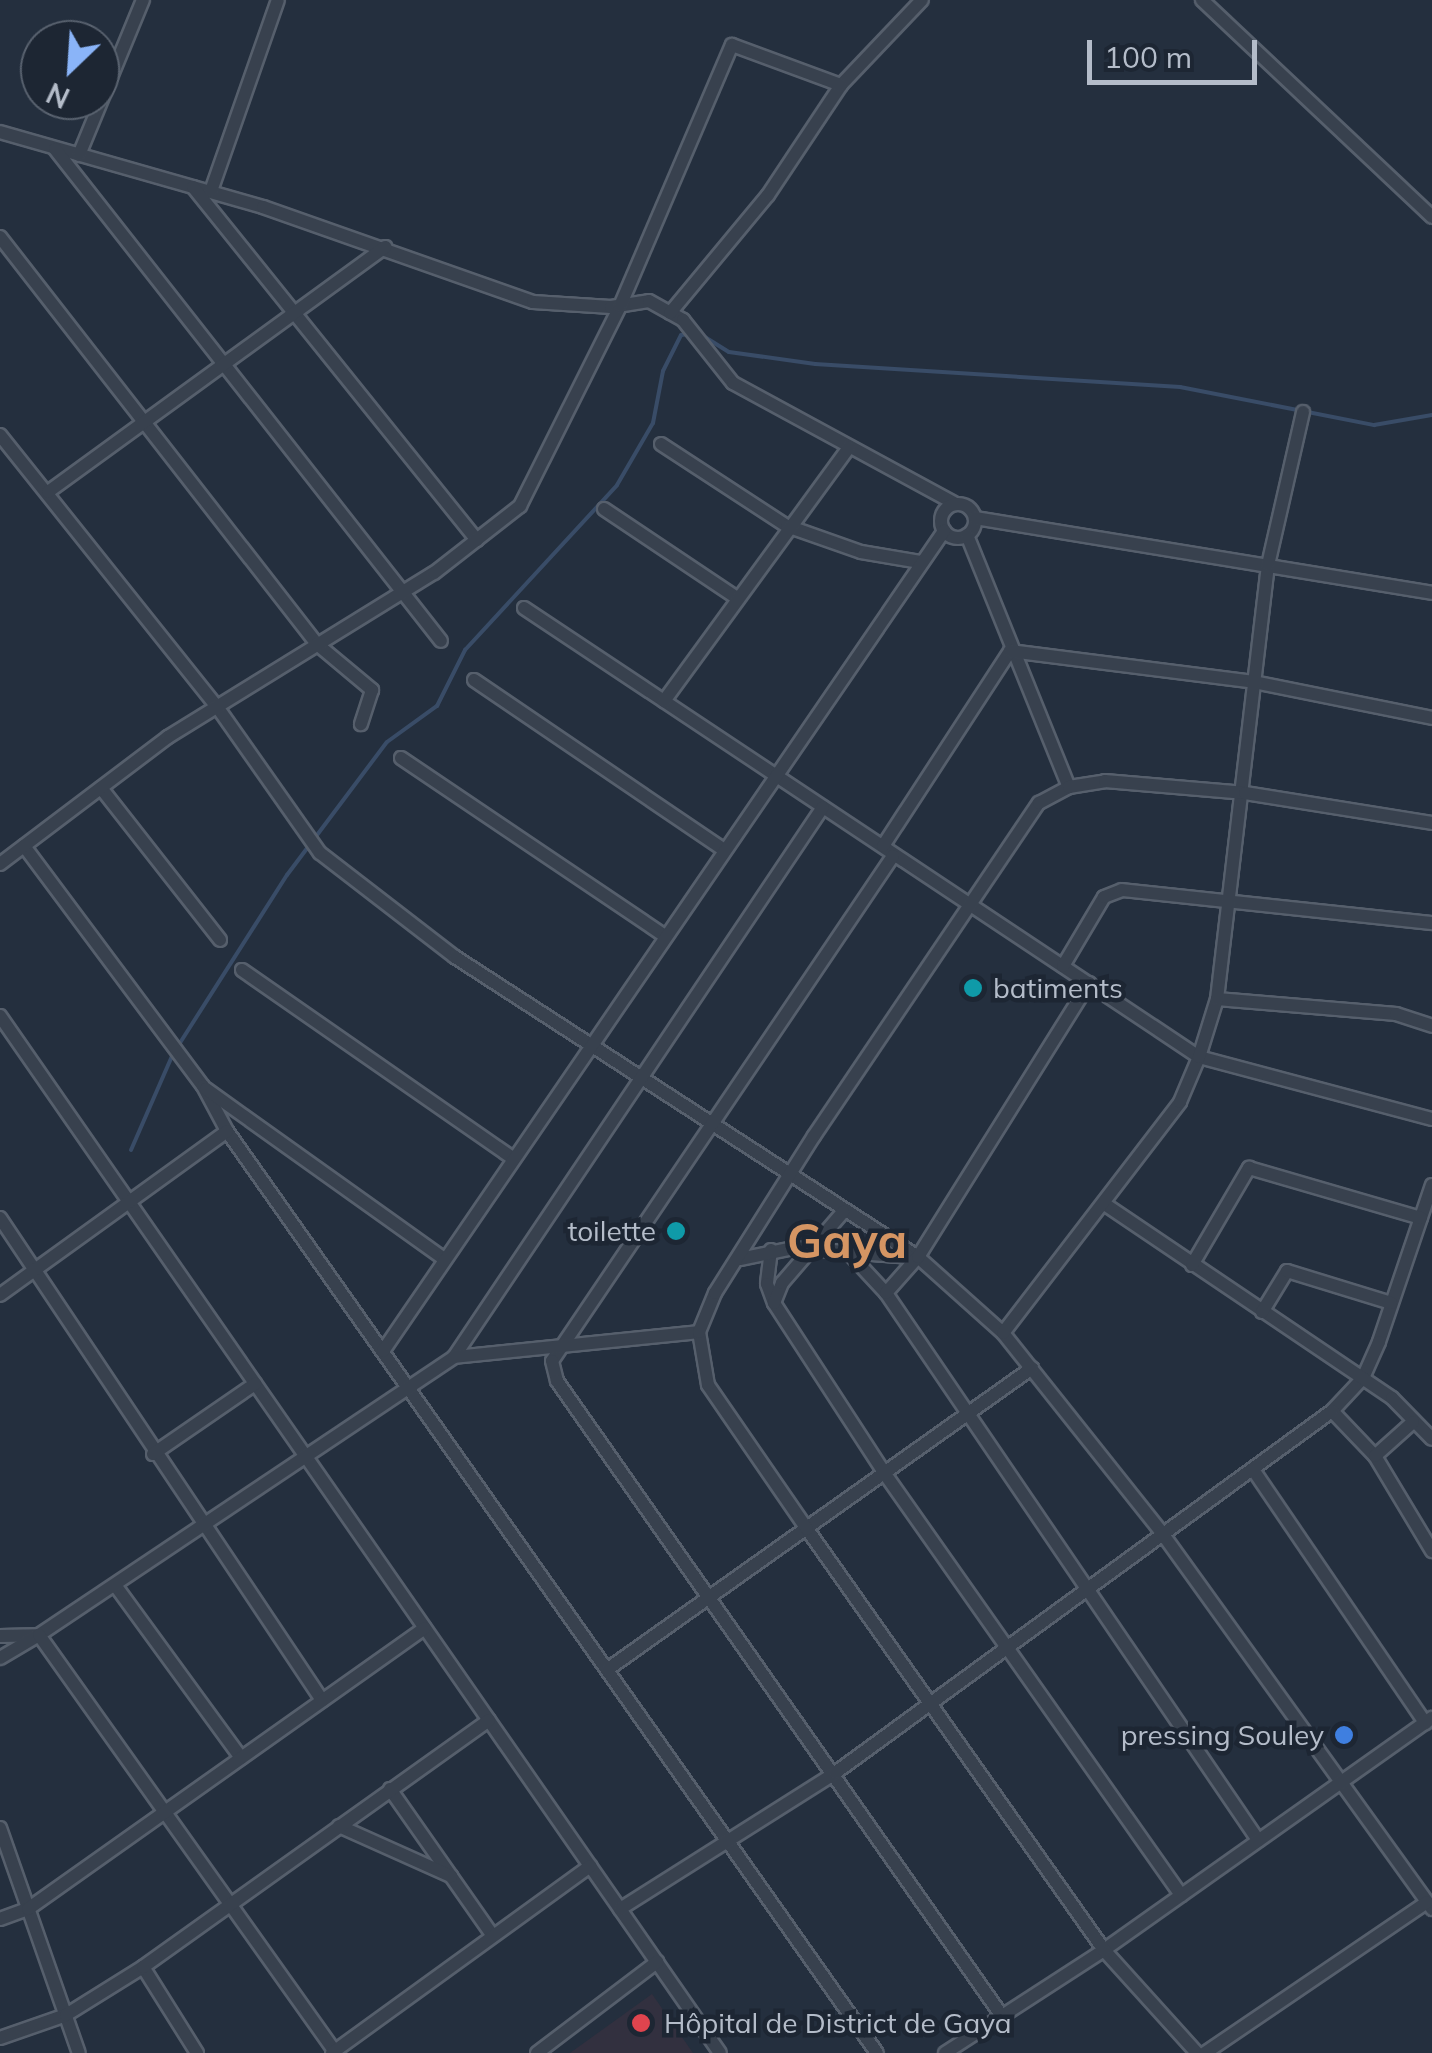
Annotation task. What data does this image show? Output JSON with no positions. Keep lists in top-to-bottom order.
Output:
{
  "districts": ["Gaya"],
  "places": [
    "batiments",
    "toilette",
    "pressing Souley",
    "Hôpital de District de Gaya"
  ],
  "scale_bar": "100 m",
  "north": "bottom left"
}
